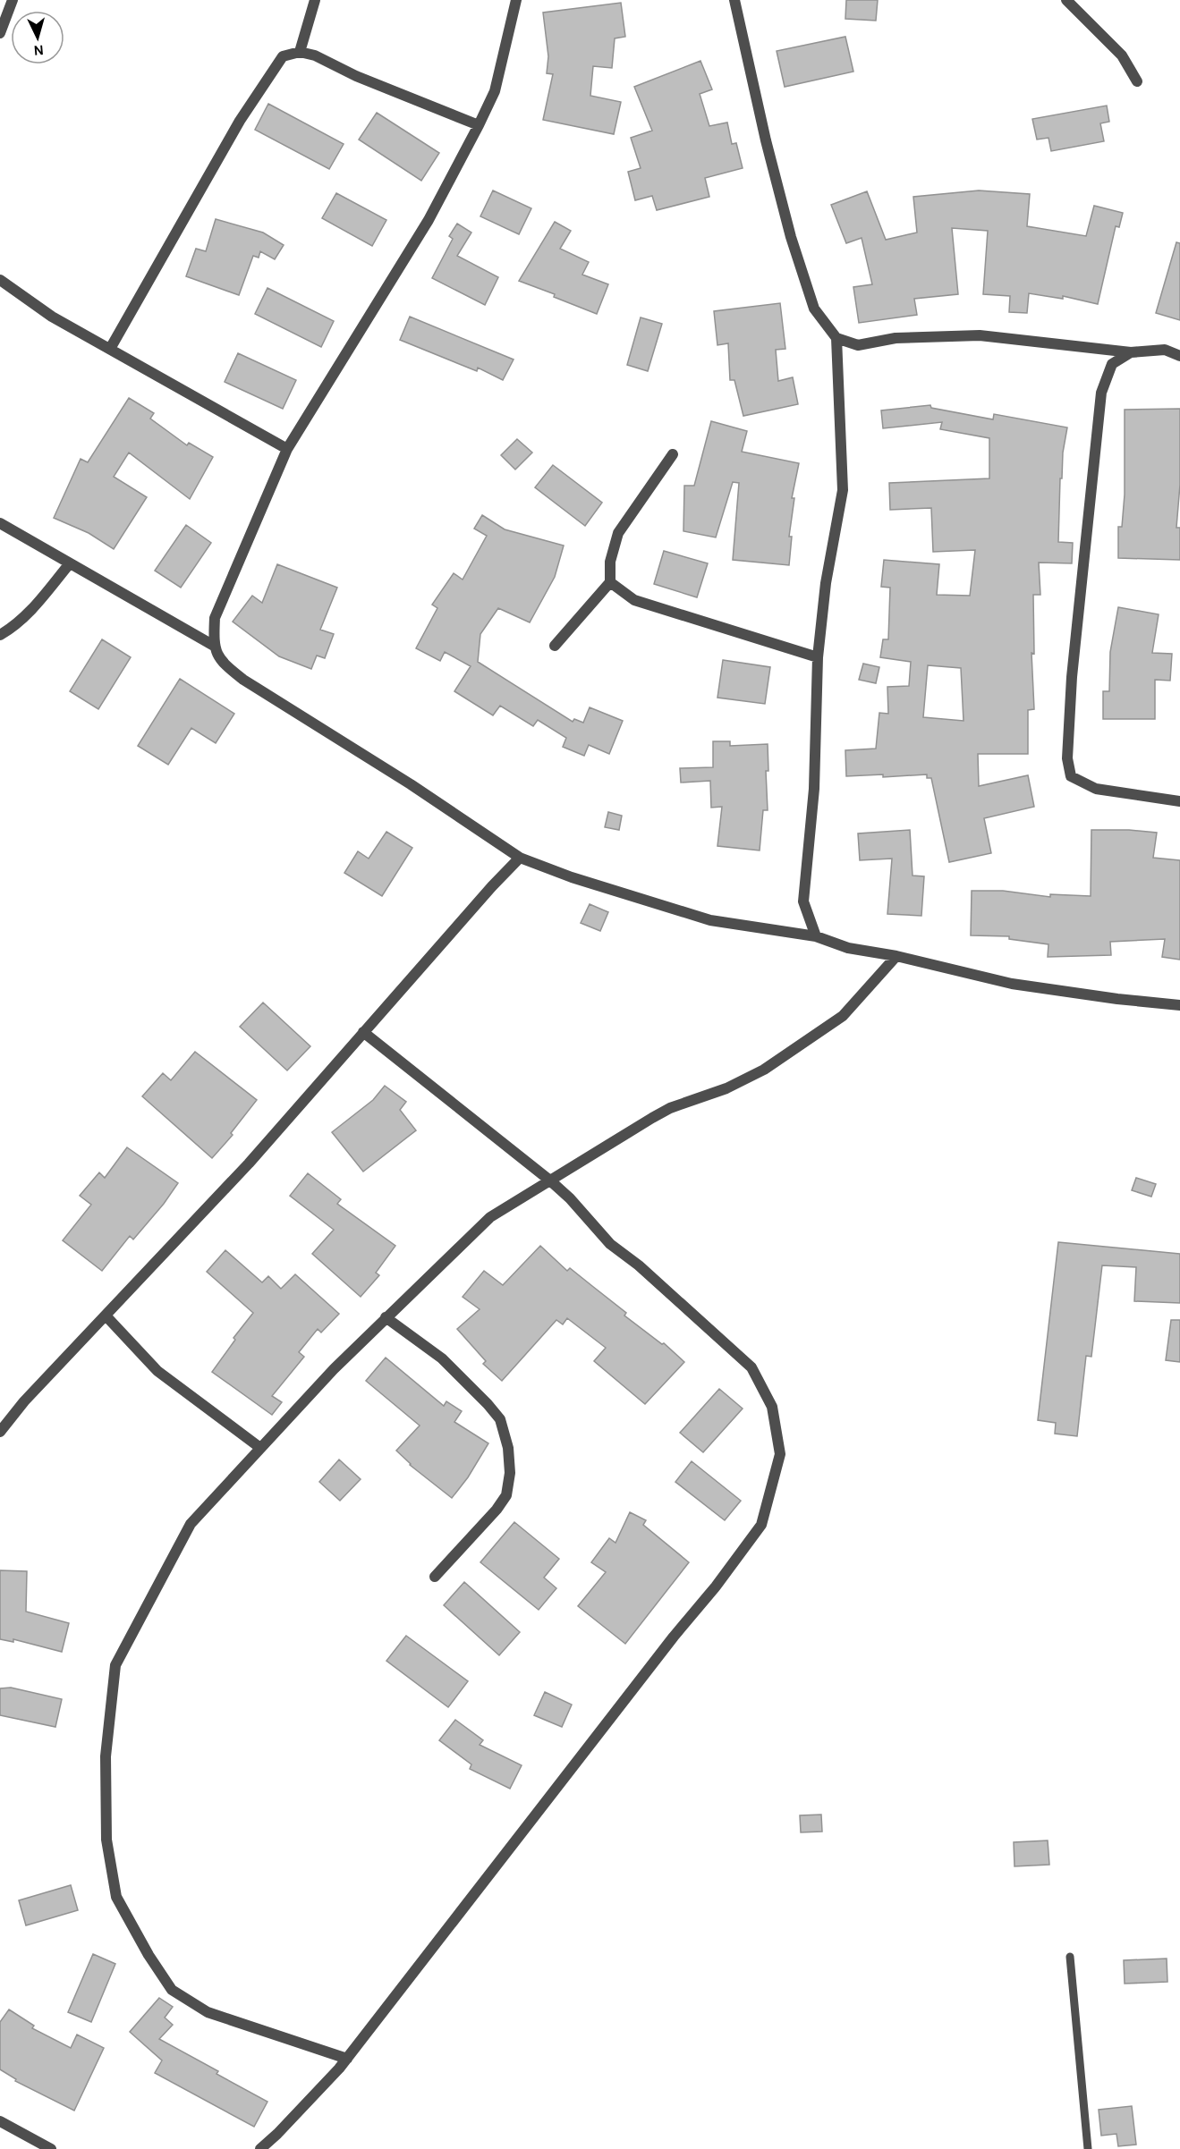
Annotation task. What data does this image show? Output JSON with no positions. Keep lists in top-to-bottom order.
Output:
{
  "north": "bottom"
}
